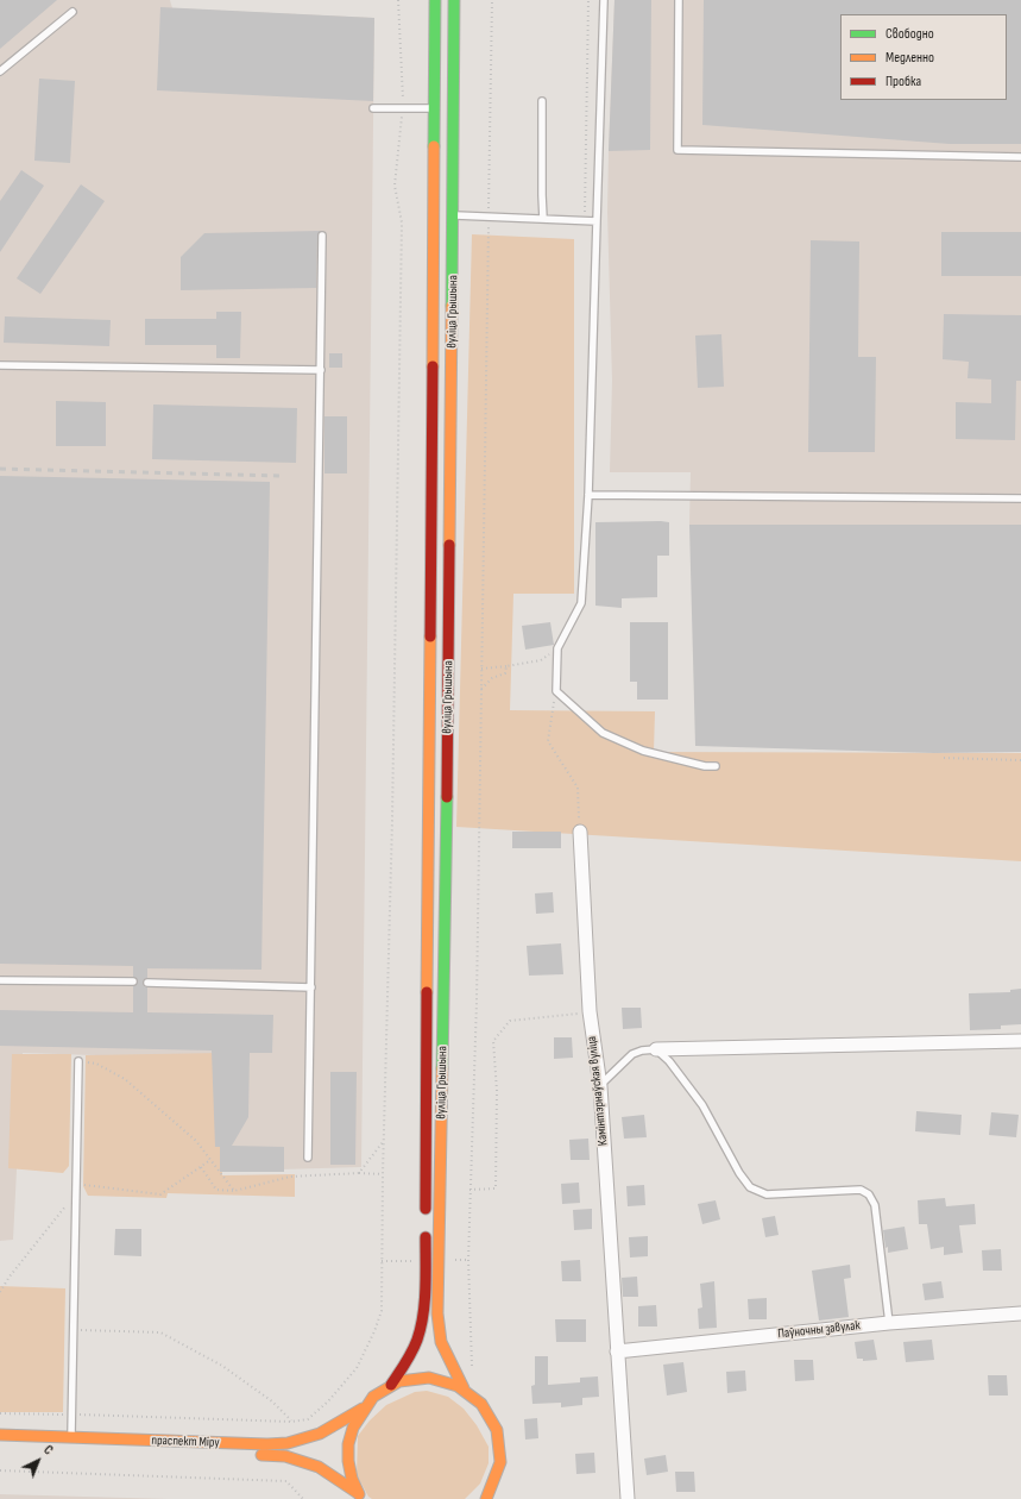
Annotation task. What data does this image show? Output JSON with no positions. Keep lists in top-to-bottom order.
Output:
{
  "streets": {
    "main road": ["вуліца Грышына", "праспект Міру"],
    "street": ["Камінтэрнаўская вуліца", "Паўночны завулак"]
  },
  "crossings": [
    ["Камінтэрнаўская вуліца", "Паўночны завулак"]
  ],
  "legend": ["Свободно", "Медленно", "Пробка"],
  "north": "top right"
}
